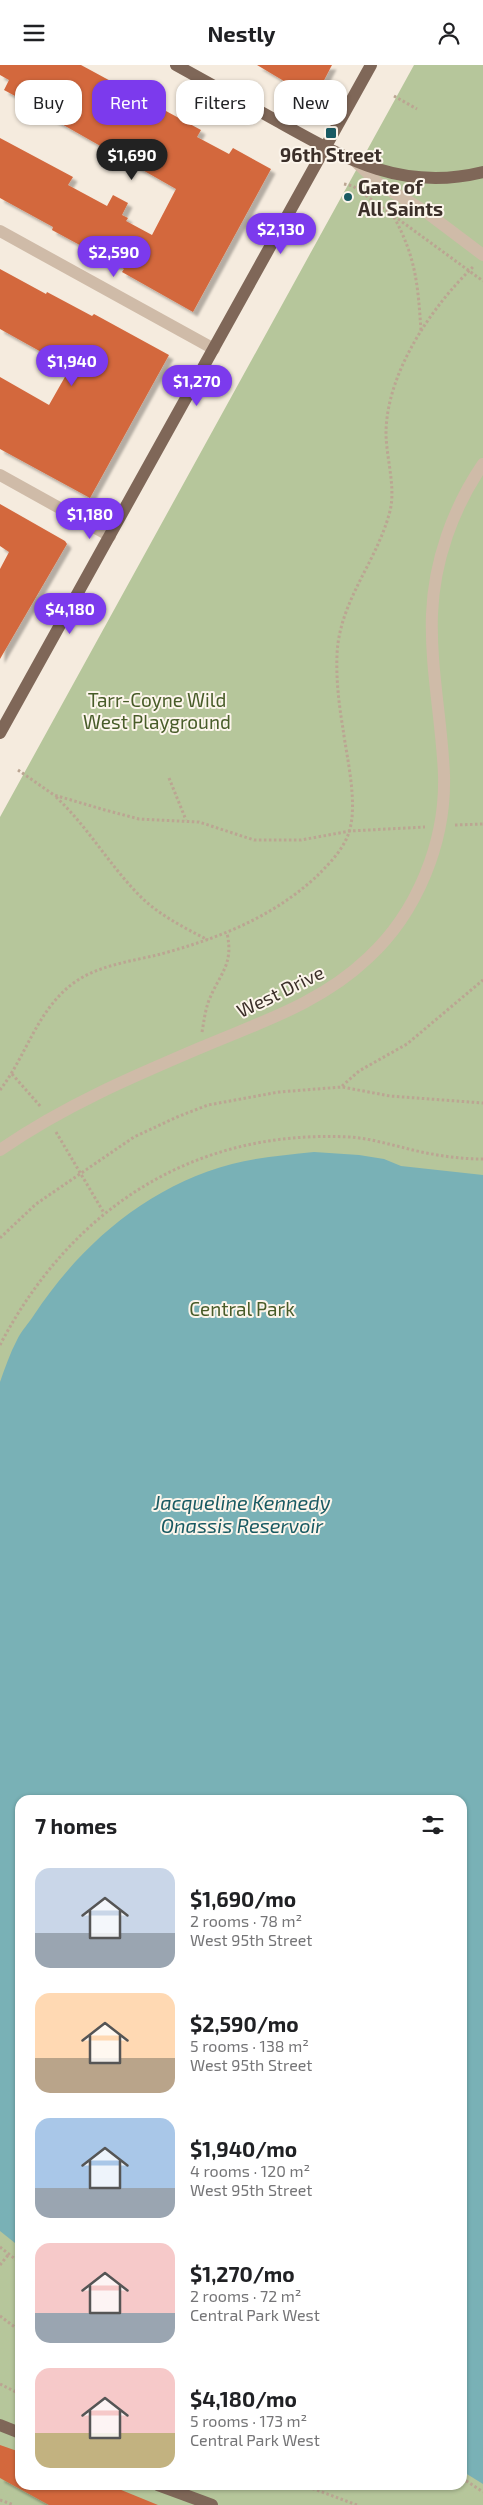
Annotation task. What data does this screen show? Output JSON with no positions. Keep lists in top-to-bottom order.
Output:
{
  "streets": {
    "street": ["West Drive"]
  },
  "water": ["Jacqueline Kennedy Onassis Reservoir"],
  "parks": ["Tarr-Coyne Wild West Playground", "Central Park"],
  "places": {
    "transit": ["96th Street"],
    "other": ["Gate of All Saints"]
  },
  "page": {
    "header": "Nestly",
    "chip": [
      "Buy",
      "Rent",
      "Filters",
      "New"
    ],
    "price": [
      "$1,690",
      "$2,130",
      "$2,590",
      "$1,940",
      "$1,270",
      "$1,180",
      "$4,180"
    ],
    "heading": "7 homes",
    "list": [
      {
        "name": "$1,690/mo",
        "note": "2 rooms · 78 m² · West 95th Street"
      },
      {
        "name": "$2,590/mo",
        "note": "5 rooms · 138 m² · West 95th Street"
      },
      {
        "name": "$1,940/mo",
        "note": "4 rooms · 120 m² · West 95th Street"
      },
      {
        "name": "$1,270/mo",
        "note": "2 rooms · 72 m² · Central Park West"
      },
      {
        "name": "$4,180/mo",
        "note": "5 rooms · 173 m² · Central Park West"
      }
    ]
  }
}
